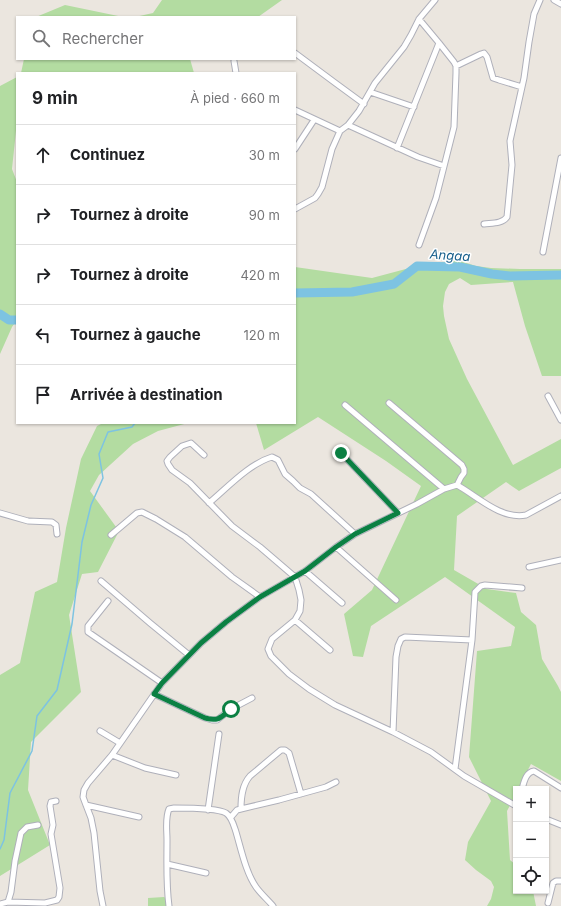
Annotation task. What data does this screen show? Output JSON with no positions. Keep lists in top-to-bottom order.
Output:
{
  "water": ["Angaa"],
  "page": {
    "search": "Rechercher",
    "heading": ["9 min", "À pied · 660 m"],
    "list": [
      ["Continuez", "30 m"],
      ["Tournez à droite", "90 m"],
      ["Tournez à droite", "420 m"],
      ["Tournez à gauche", "120 m"],
      "Arrivée à destination"
    ],
    "map_buttons": ["+", "−"]
  }
}
